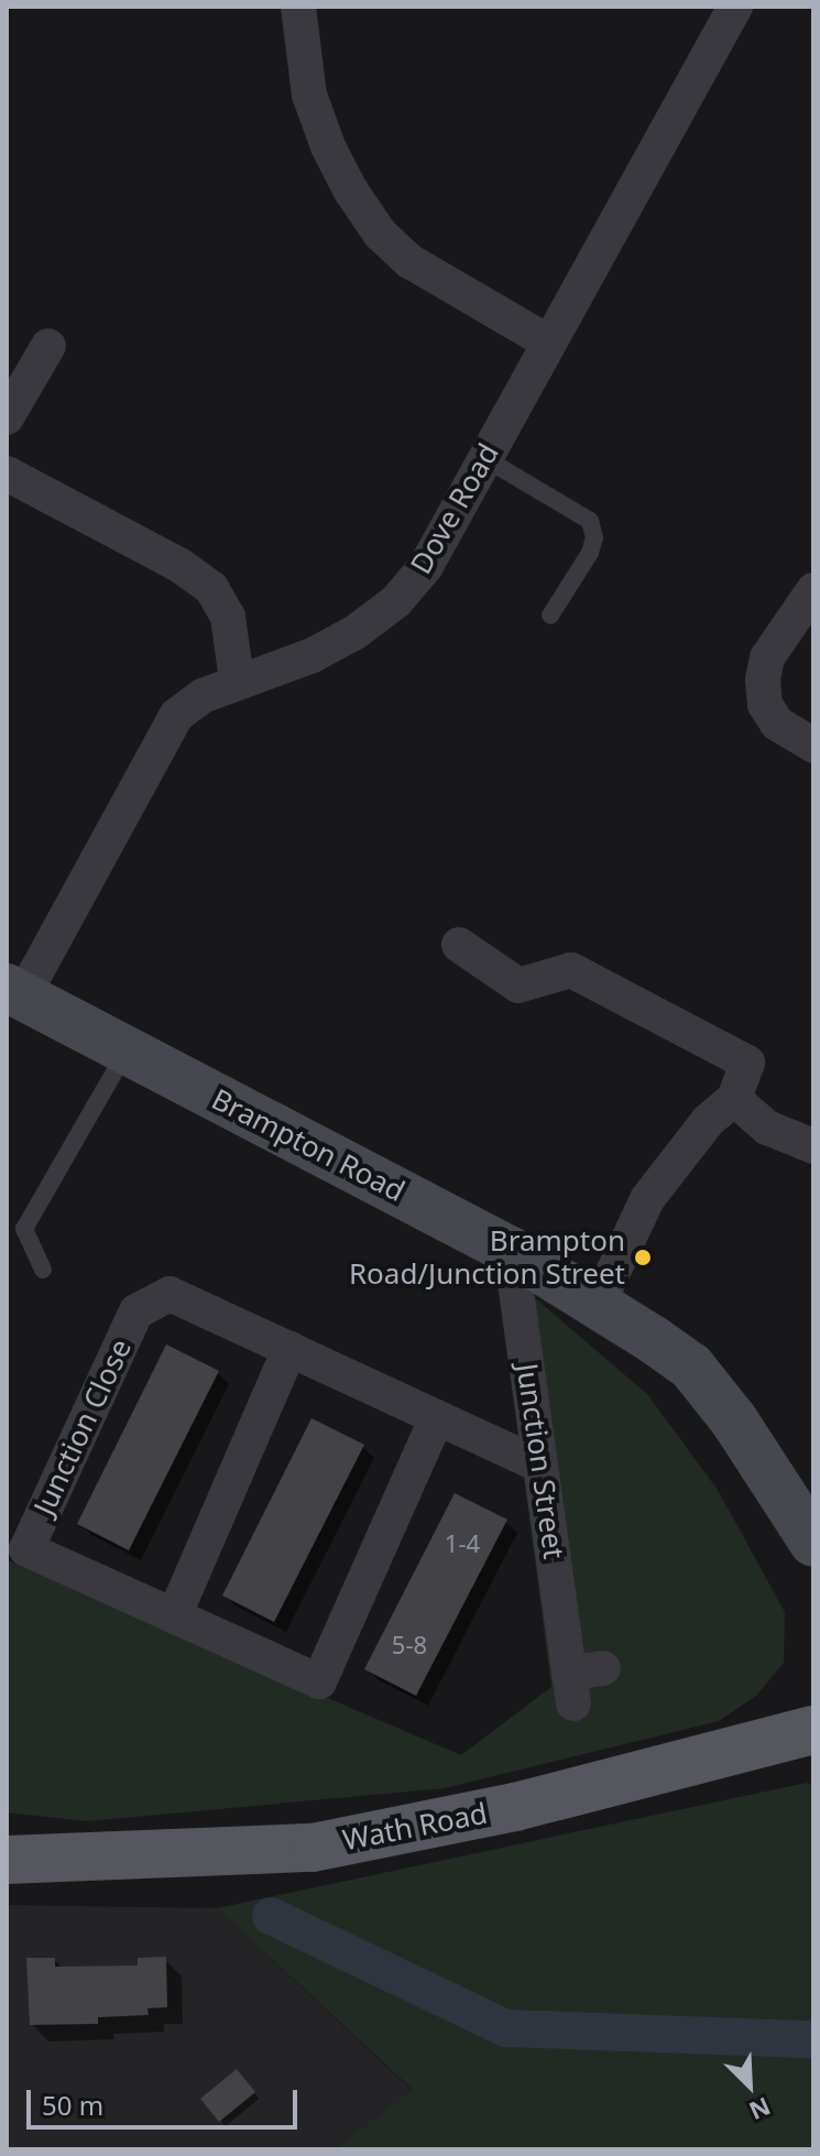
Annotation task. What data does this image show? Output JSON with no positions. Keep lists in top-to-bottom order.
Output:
{
  "streets": {
    "main road": ["Brampton Road", "Wath Road"],
    "street": ["Dove Road", "Junction Close", "Junction Street"]
  },
  "crossings": [
    ["Dove Road", "Brampton Road"],
    ["Brampton Road", "Junction Street"],
    ["Junction Close", "Junction Street"]
  ],
  "places": ["Brampton Road/Junction Street"],
  "house_numbers": ["1-4", "5-8"],
  "scale_bar": "50 m",
  "north": "bottom right"
}
